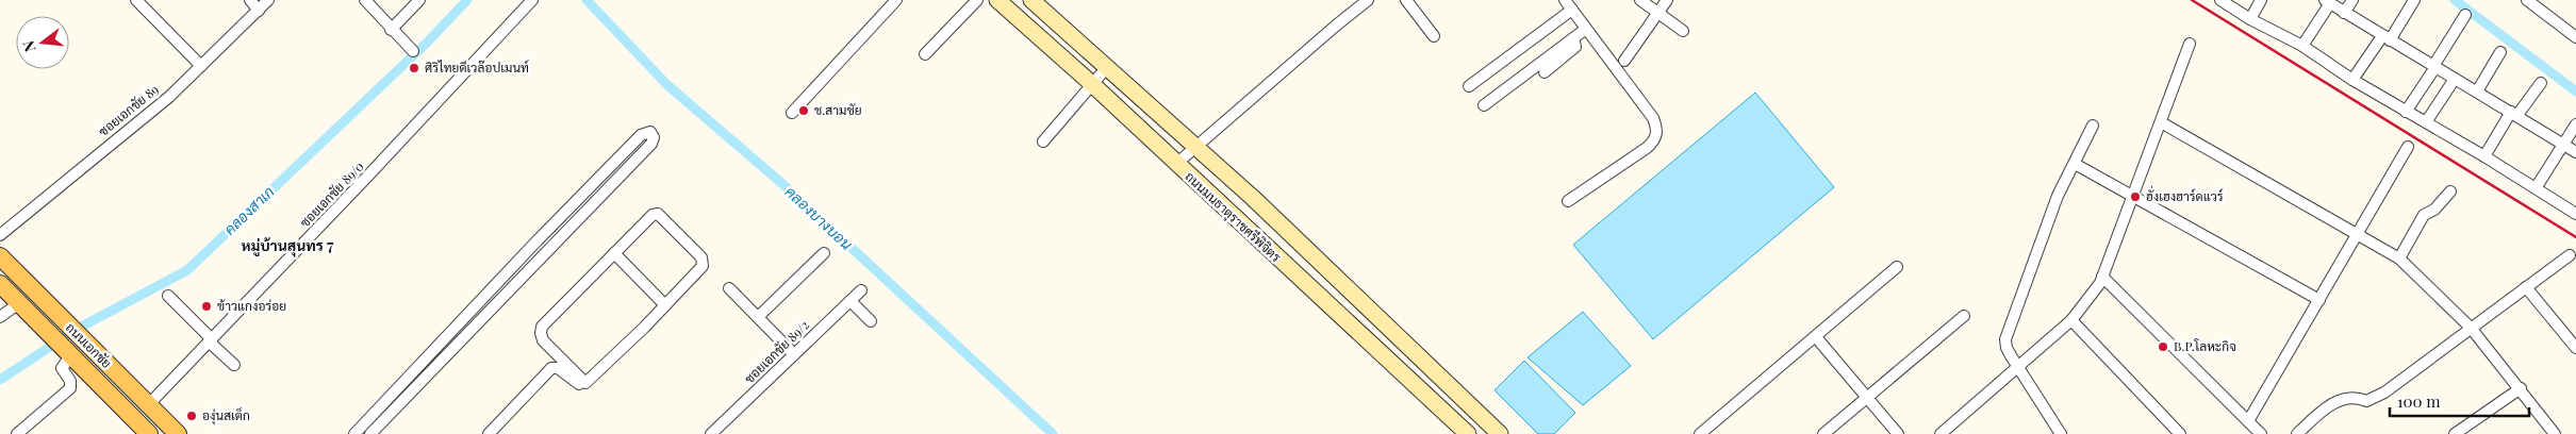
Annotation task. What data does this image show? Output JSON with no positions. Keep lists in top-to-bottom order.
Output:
{
  "streets": {
    "main road": ["ถนนเอกชัย"],
    "street": [
      "ซอยเอกชัย 89",
      "ซอยเอกชัย 89/0",
      "ถนนมนธาตุราชศรีพิจิตร",
      "ซอยเอกชัย 89/2"
    ]
  },
  "crossings": [
    ["ซอยเอกชัย 89/0", "ถนนเอกชัย"]
  ],
  "districts": ["หมู่บ้านสุนทร 7"],
  "water": ["คลองสาเก", "คลองบางบอน"],
  "places": [
    "ศิริไทยดีเวล๊อปเมนท์",
    "ช.สามชัย",
    "ฮั่งเฮงฮาร์ดแวร์",
    "ข้าวแกงอร่อย",
    "B.P.โลหะกิจ",
    "องุ่นสเต็ก"
  ],
  "scale_bar": "100 m",
  "north": "left"
}
